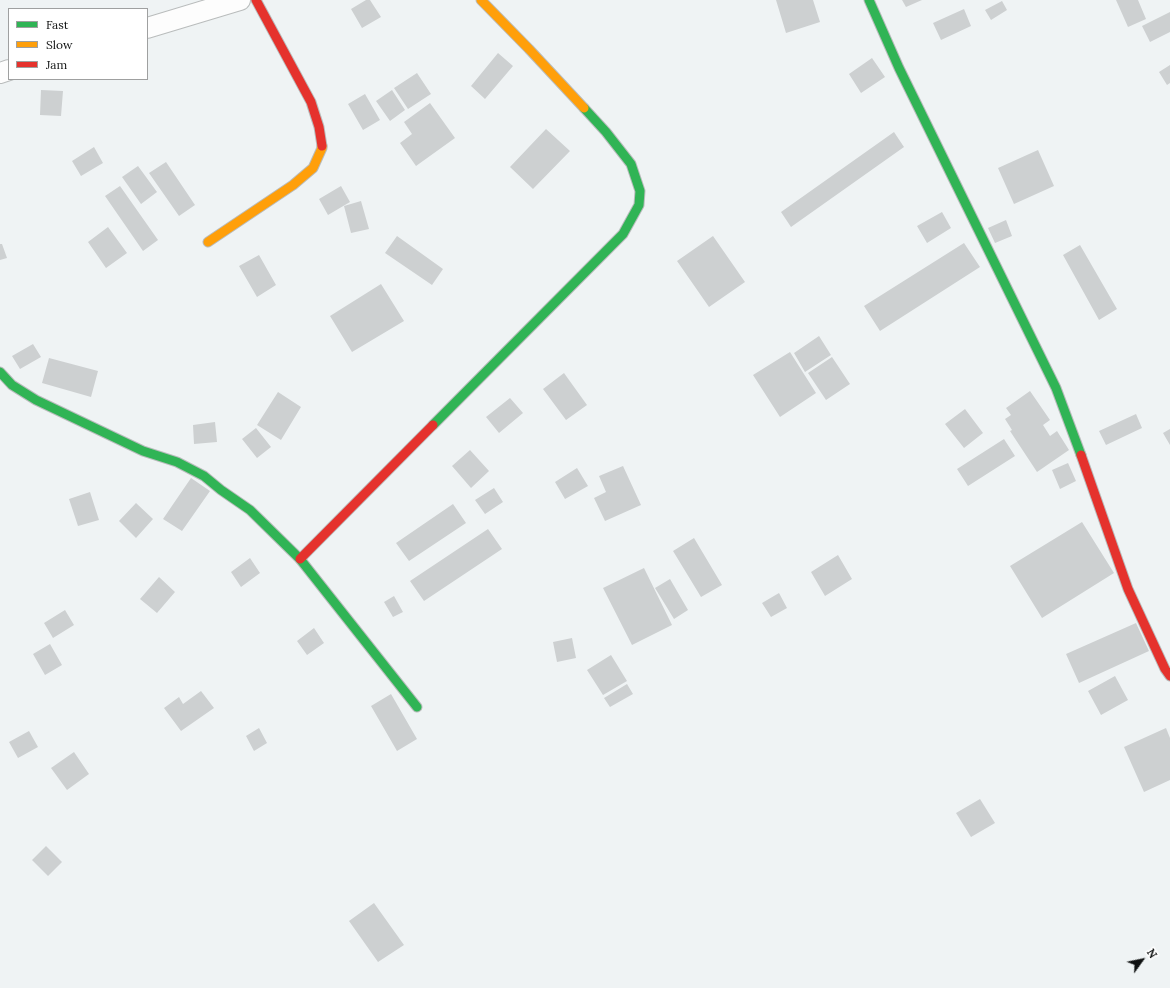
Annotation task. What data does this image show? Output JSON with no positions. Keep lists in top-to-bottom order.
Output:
{
  "legend": ["Fast", "Slow", "Jam"],
  "north": "top right"
}
